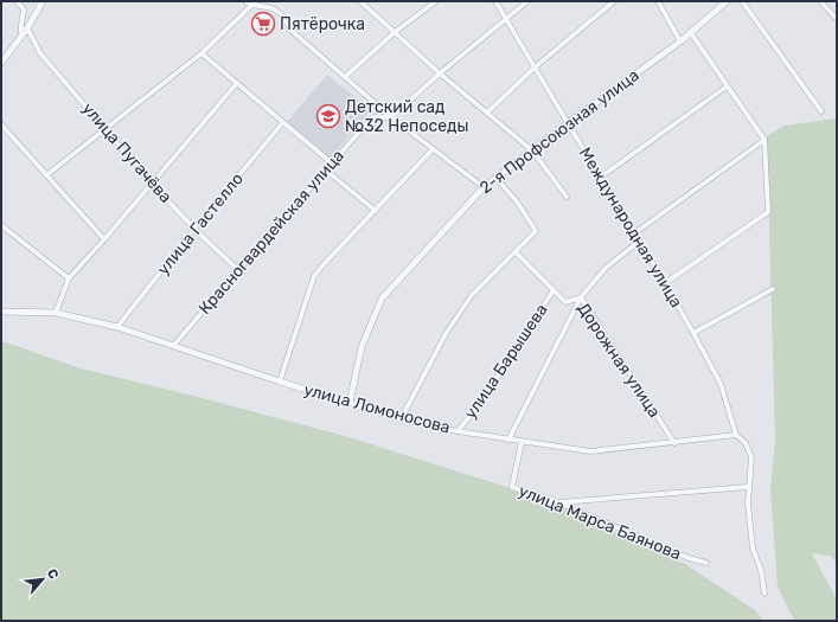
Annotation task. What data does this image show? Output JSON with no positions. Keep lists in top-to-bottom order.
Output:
{
  "streets": {
    "street": [
      "2-я Профсоюзная улица",
      "улица Пугачёва",
      "улица Гастелло",
      "Международная улица",
      "Красногвардейская улица",
      "Дорожная улица",
      "улица Барышева",
      "улица Ломоносова",
      "улица Марса Баянова"
    ]
  },
  "crossings": [
    ["2-я Профсоюзная улица", "Международная улица"],
    ["2-я Профсоюзная улица", "улица Ломоносова"],
    ["улица Пугачёва", "улица Гастелло"],
    ["улица Пугачёва", "Красногвардейская улица"],
    ["улица Гастелло", "улица Ломоносова"],
    ["Международная улица", "улица Ломоносова"],
    ["Красногвардейская улица", "улица Ломоносова"],
    ["Дорожная улица", "улица Барышева"],
    ["Дорожная улица", "улица Ломоносова"],
    ["улица Барышева", "улица Ломоносова"],
    ["улица Ломоносова", "улица Марса Баянова"]
  ],
  "places": {
    "supermarket": ["Пятёрочка"],
    "school or university": ["Детский сад №32 Непоседы"]
  },
  "north": "top right"
}
